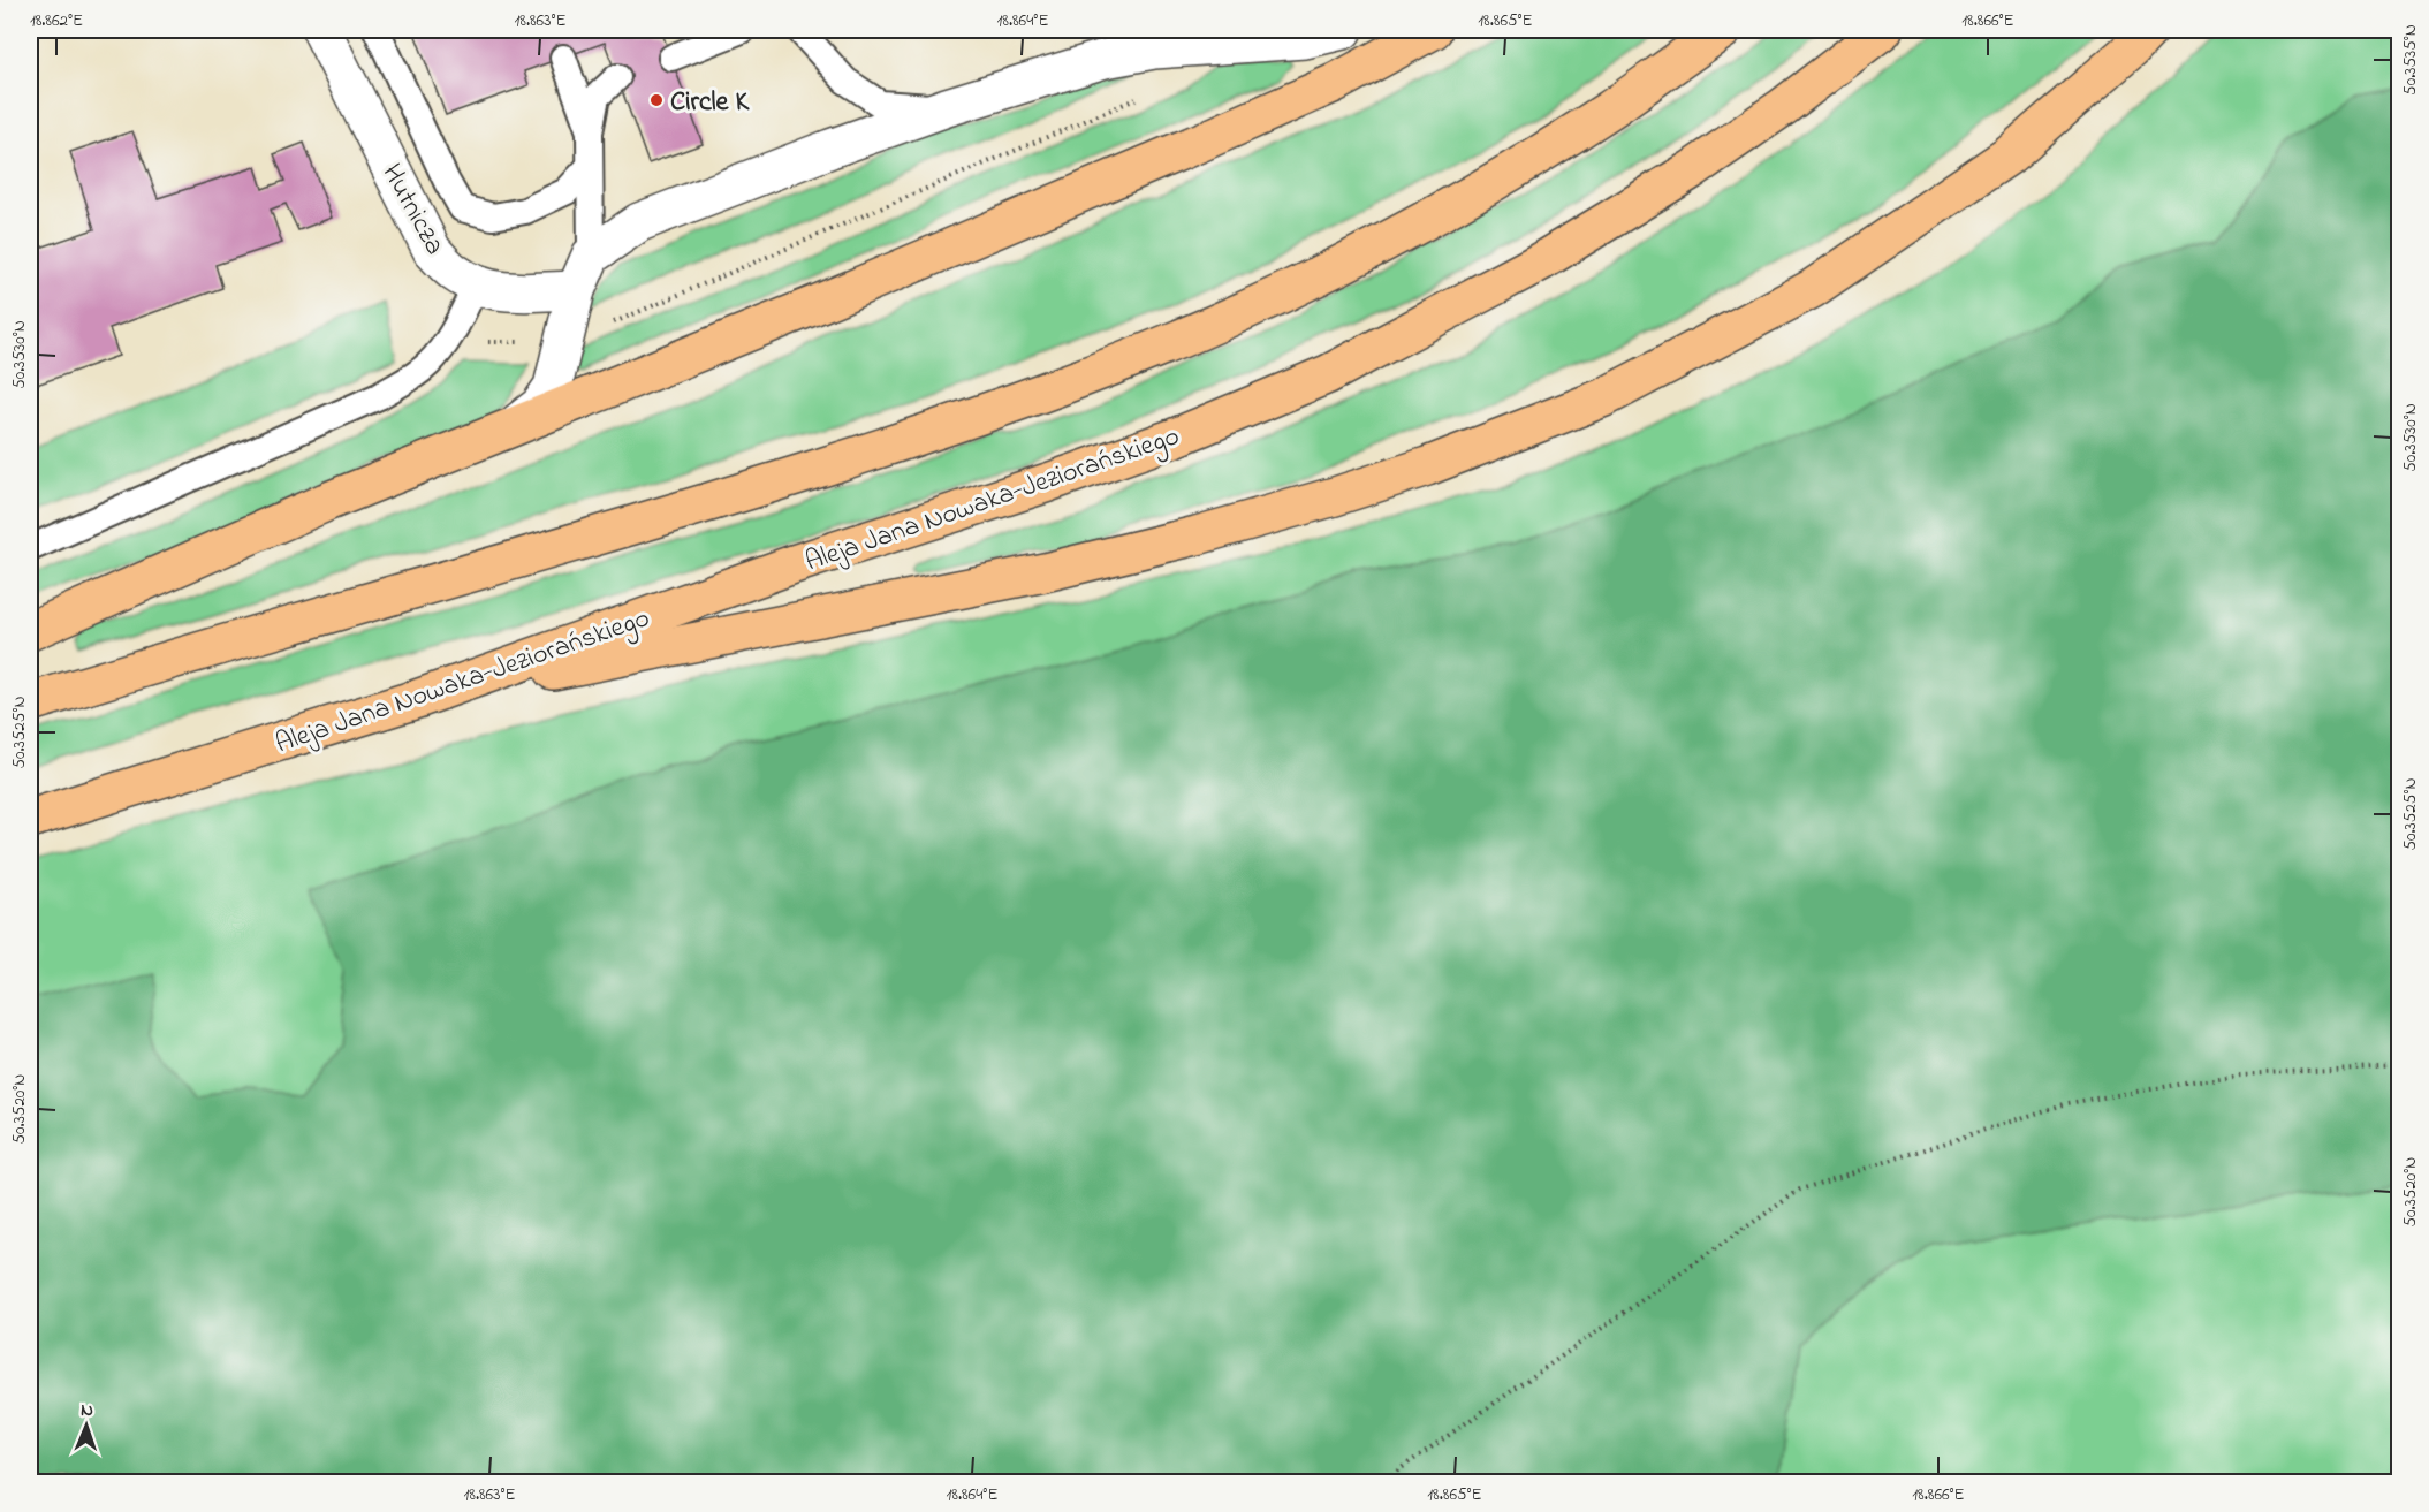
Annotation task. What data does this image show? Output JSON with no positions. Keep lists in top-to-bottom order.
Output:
{
  "streets": {
    "main road": ["Aleja Jana Nowaka-Jeziorańskiego"],
    "street": ["Hutnicza"]
  },
  "places": ["Circle K"],
  "north": "top",
  "coordinates": [
    "18.862°E",
    "18.863°E",
    "18.864°E",
    "18.865°E",
    "18.866°E",
    "50.3535°N",
    "50.3530°N",
    "50.3525°N",
    "50.3520°N"
  ]
}
